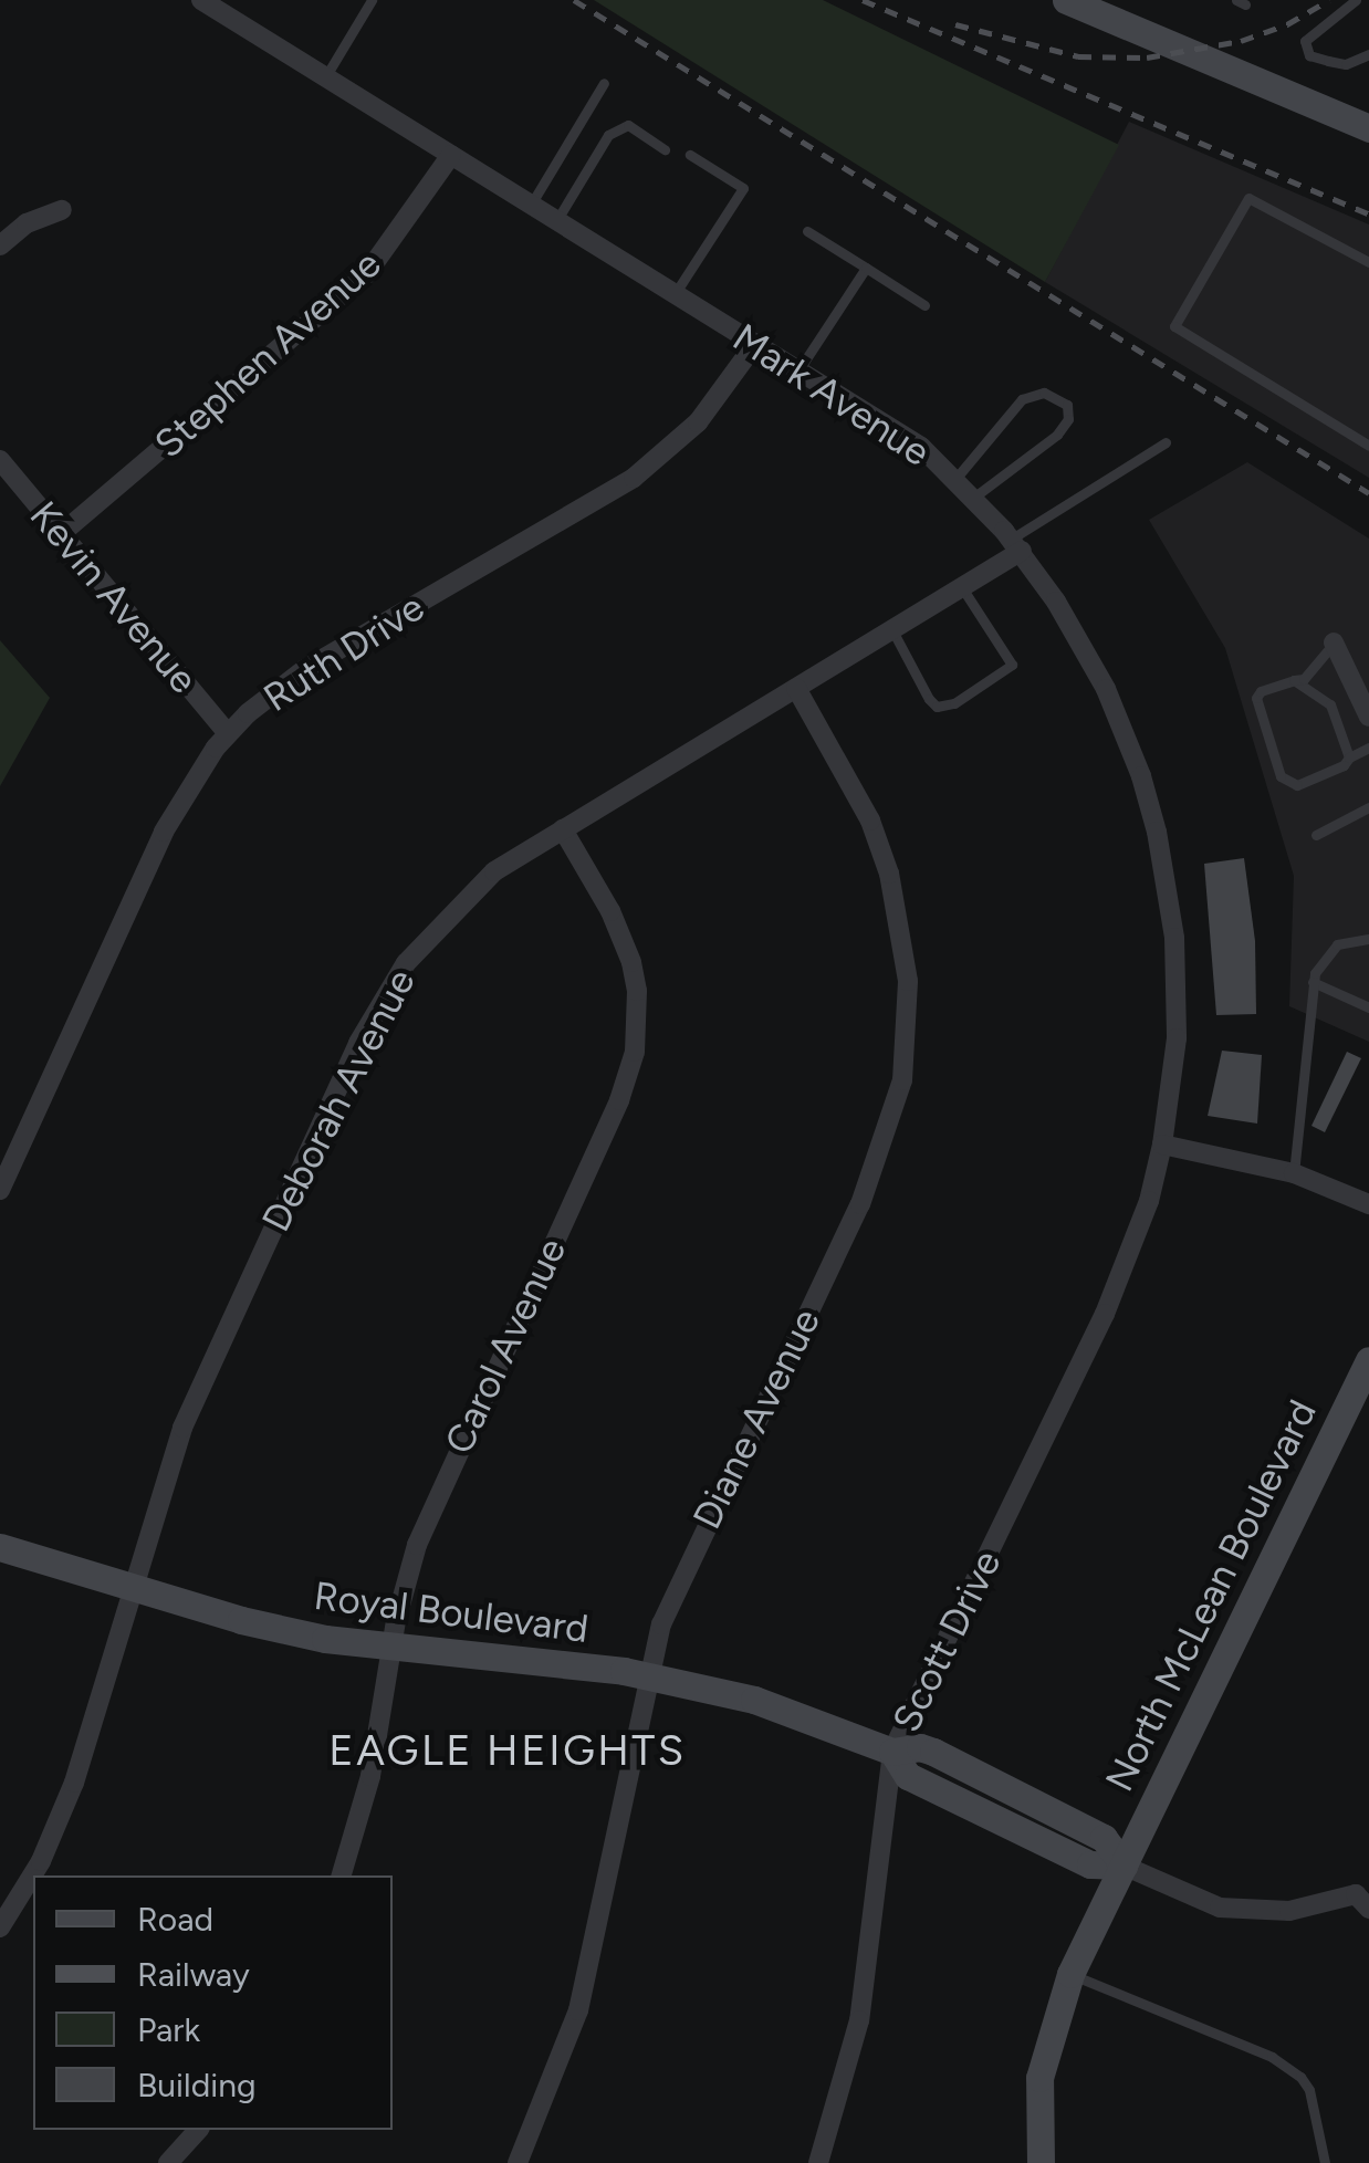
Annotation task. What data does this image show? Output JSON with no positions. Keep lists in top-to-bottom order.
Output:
{
  "streets": {
    "main road": ["North McLean Boulevard", "Royal Boulevard"],
    "street": [
      "Stephen Avenue",
      "Mark Avenue",
      "Kevin Avenue",
      "Ruth Drive",
      "Deborah Avenue",
      "Carol Avenue",
      "Diane Avenue",
      "Scott Drive"
    ]
  },
  "crossings": [
    ["Stephen Avenue", "Mark Avenue"],
    ["Stephen Avenue", "Kevin Avenue"],
    ["Mark Avenue", "Ruth Drive"],
    ["Mark Avenue", "Deborah Avenue"],
    ["Mark Avenue", "Scott Drive"],
    ["Kevin Avenue", "Ruth Drive"],
    ["Deborah Avenue", "Carol Avenue"],
    ["Deborah Avenue", "Diane Avenue"],
    ["Deborah Avenue", "Royal Boulevard"],
    ["Carol Avenue", "Royal Boulevard"],
    ["Diane Avenue", "Royal Boulevard"],
    ["North McLean Boulevard", "Royal Boulevard"],
    ["Royal Boulevard", "Scott Drive"]
  ],
  "districts": ["EAGLE HEIGHTS"],
  "legend": [
    "Road",
    "Railway",
    "Park",
    "Building"
  ]
}
